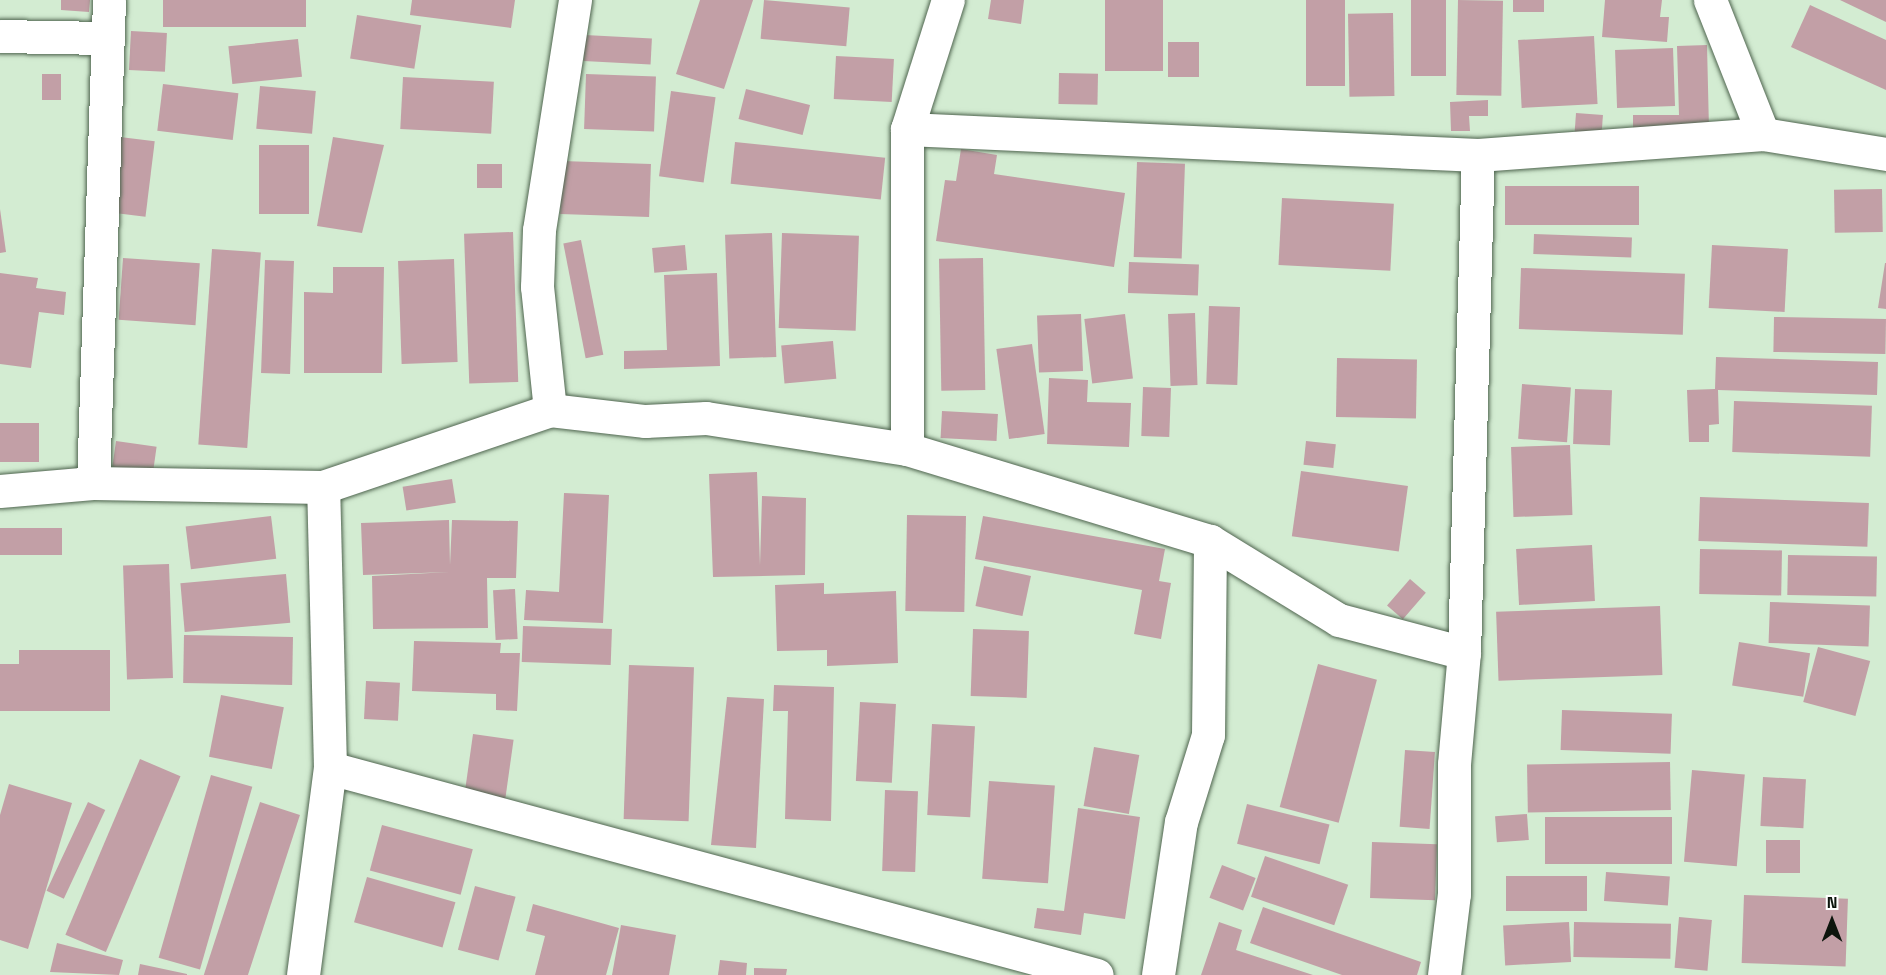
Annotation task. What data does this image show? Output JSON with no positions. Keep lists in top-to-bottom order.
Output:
{
  "north": "top"
}
